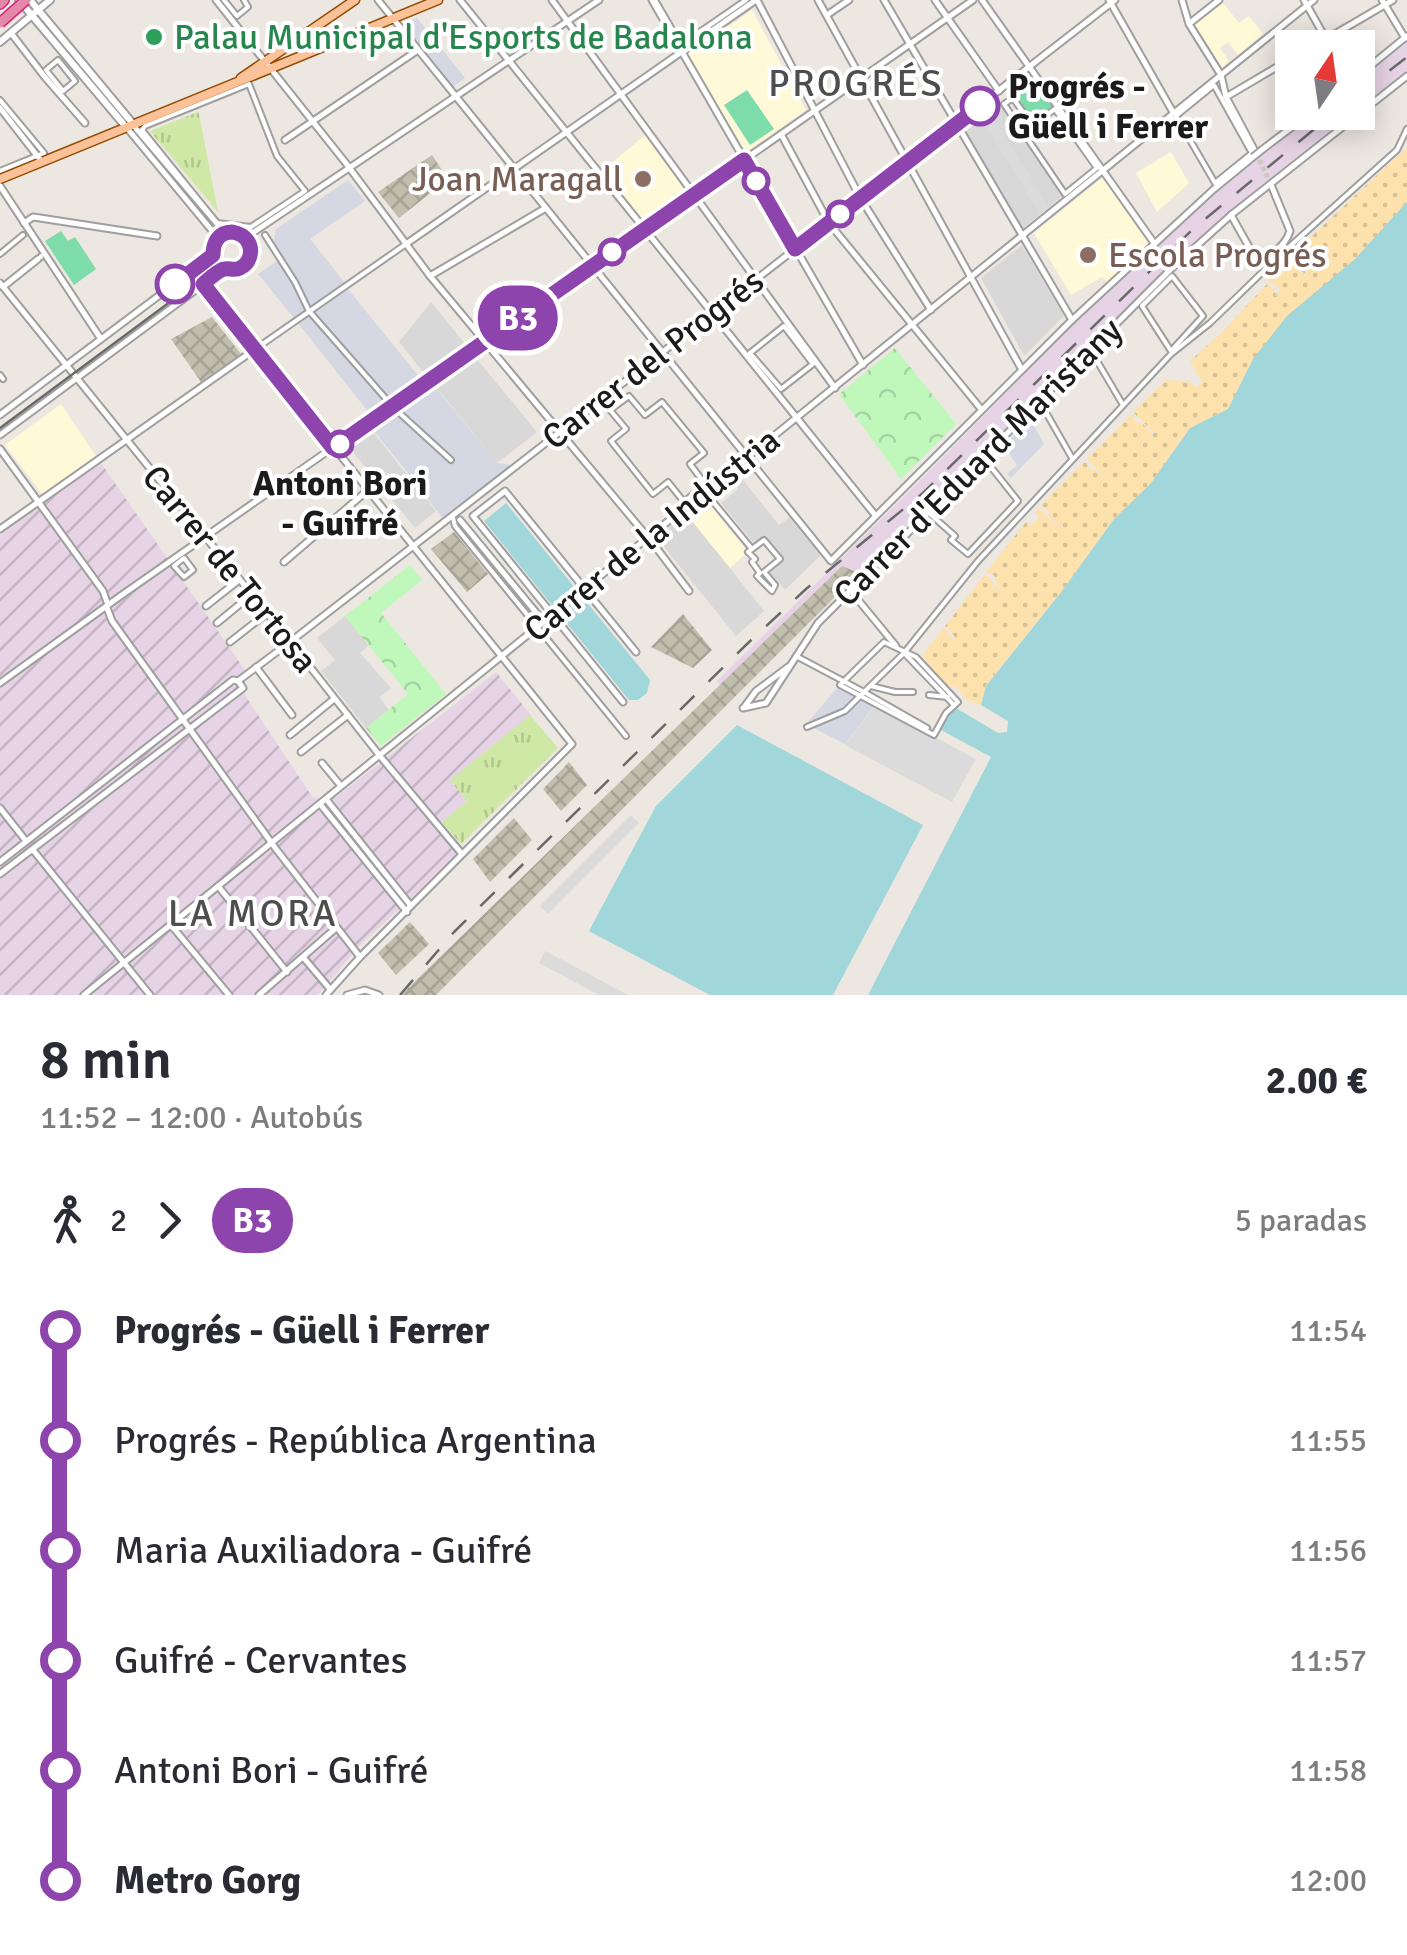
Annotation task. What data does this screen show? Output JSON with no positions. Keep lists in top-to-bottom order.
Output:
{
  "streets": {
    "street": [
      "Carrer del Progrés",
      "Carrer d'Eduard Maristany",
      "Carrer de la Indústria",
      "Carrer de Tortosa"
    ]
  },
  "crossings": [
    ["Carrer del Progrés", "Carrer de Tortosa"],
    ["Carrer d'Eduard Maristany", "Carrer de la Indústria"],
    ["Carrer de la Indústria", "Carrer de Tortosa"]
  ],
  "districts": ["PROGRÉS", "LA MORA"],
  "places": [
    "Palau Municipal d'Esports de Badalona",
    "Progrés - Güell i Ferrer",
    "Joan Maragall",
    "Escola Progrés",
    "Antoni Bori - Guifré"
  ],
  "lines": ["bus line B3"],
  "north": "top",
  "page": {
    "on_map": "B3",
    "heading": ["8 min", "11:52 – 12:00 · Autobús", "2.00 €"],
    "legs": ["2", "B3", "5 paradas"],
    "list": [
      {
        "name": "Progrés - Güell i Ferrer",
        "value": "11:54"
      },
      {
        "name": "Progrés - República Argentina",
        "value": "11:55"
      },
      {
        "name": "Maria Auxiliadora - Guifré",
        "value": "11:56"
      },
      {
        "name": "Guifré - Cervantes",
        "value": "11:57"
      },
      {
        "name": "Antoni Bori - Guifré",
        "value": "11:58"
      },
      {
        "name": "Metro Gorg",
        "value": "12:00"
      }
    ]
  }
}
